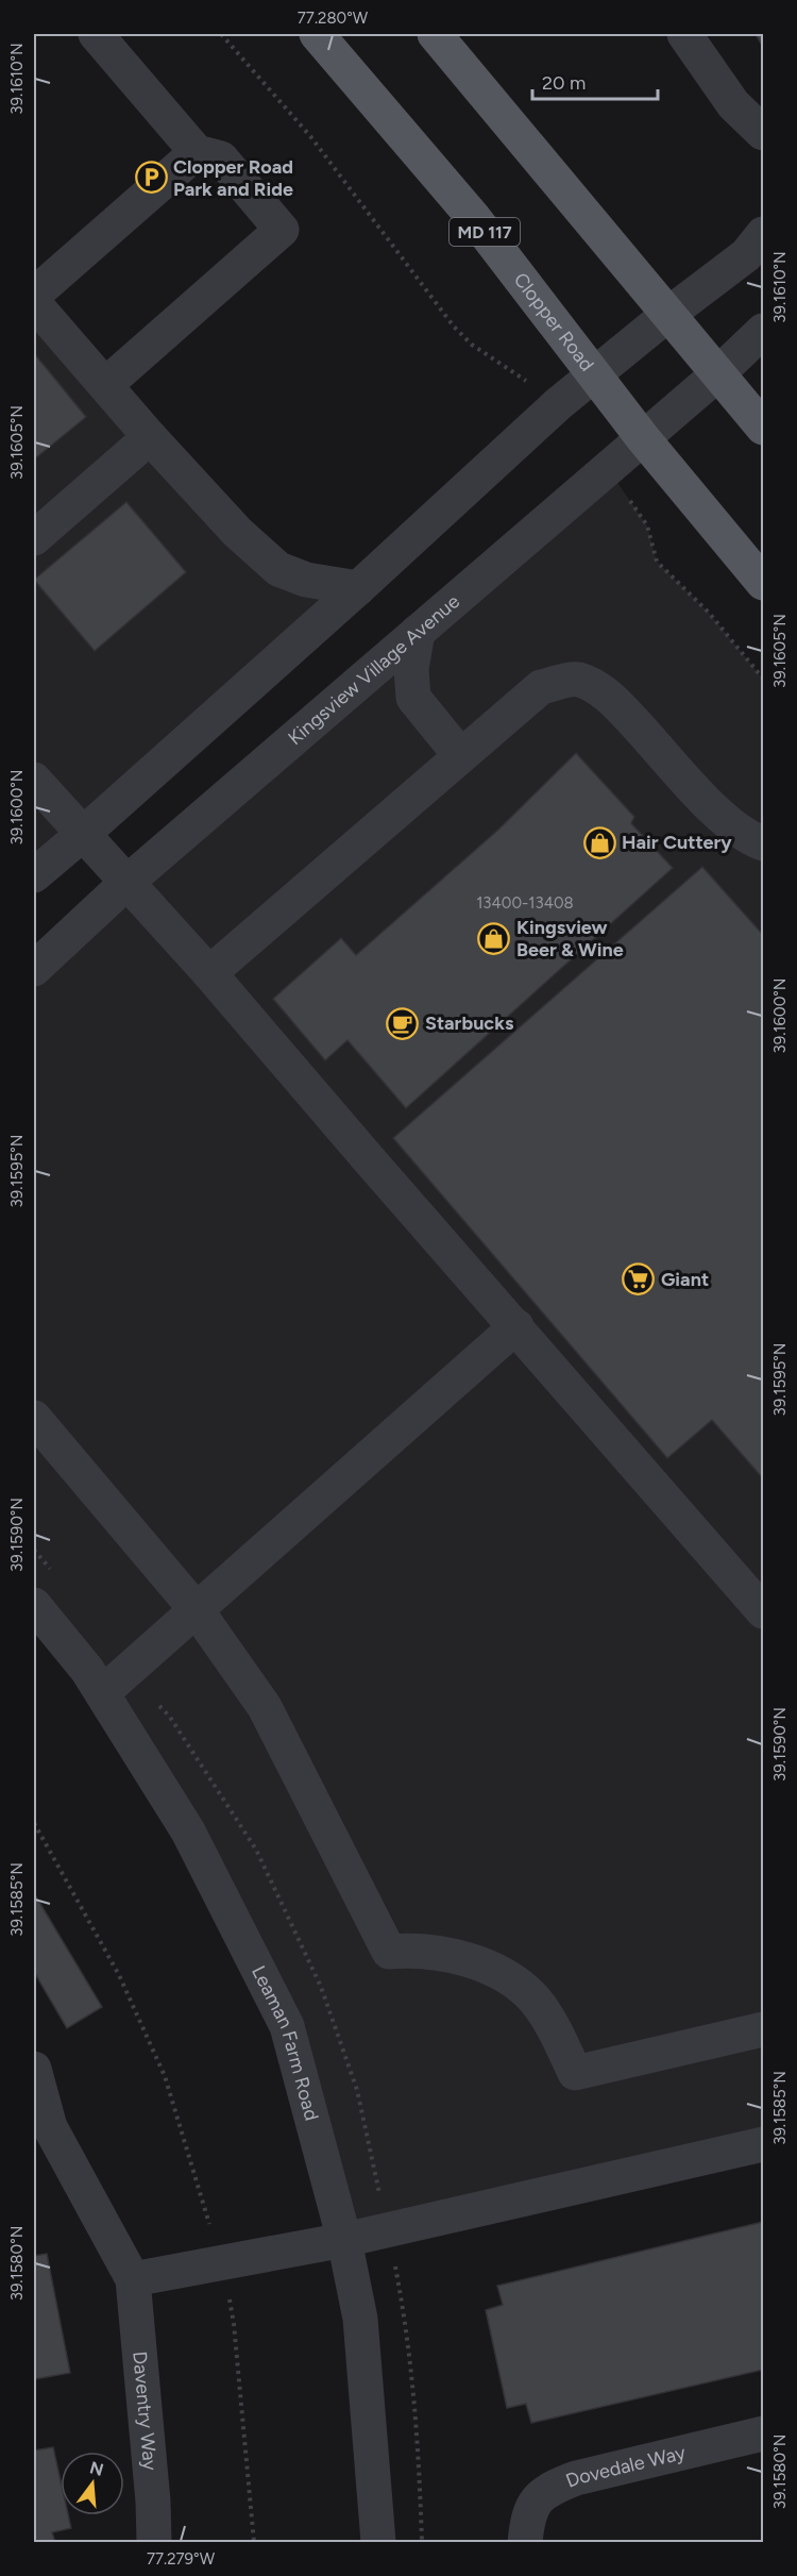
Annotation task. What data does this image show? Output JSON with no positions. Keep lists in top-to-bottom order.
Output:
{
  "streets": {
    "main road": ["MD 117", "Clopper Road"],
    "street": [
      "Kingsview Village Avenue",
      "Leaman Farm Road",
      "Daventry Way",
      "Dovedale Way"
    ]
  },
  "crossings": [
    ["Clopper Road", "Kingsview Village Avenue"]
  ],
  "places": {
    "parking": ["Clopper Road Park and Ride"],
    "shop": ["Hair Cuttery", "Kingsview Beer & Wine"],
    "cafe": ["Starbucks"],
    "supermarket": ["Giant"]
  },
  "house_numbers": ["13400-13408"],
  "scale_bar": "20 m",
  "north": "top",
  "coordinates": [
    "77.280°W",
    "39.1610°N",
    "39.1605°N",
    "39.1600°N",
    "39.1595°N",
    "39.1590°N",
    "39.1585°N",
    "39.1580°N",
    "77.279°W"
  ]
}
